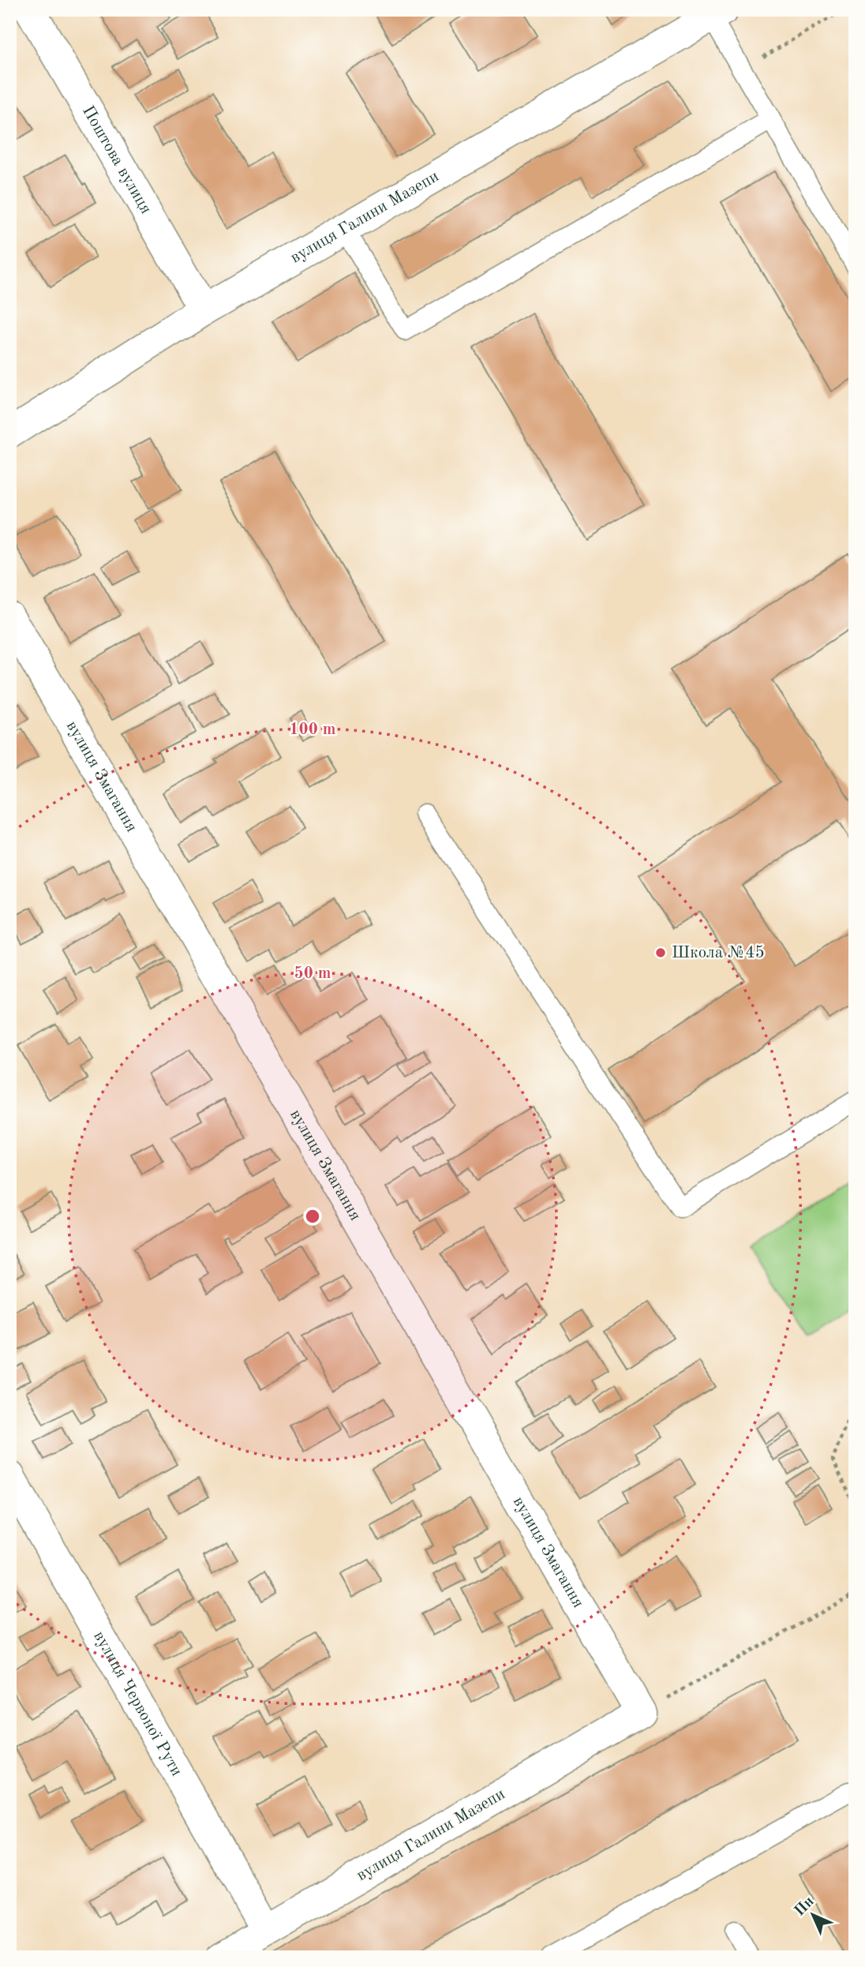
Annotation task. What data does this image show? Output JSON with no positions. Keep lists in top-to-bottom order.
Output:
{
  "streets": {
    "street": [
      "Поштова вулиця",
      "вулиця Галини Мазепи",
      "вулиця Змагання",
      "вулиця Червоної Рути"
    ]
  },
  "crossings": [
    ["Поштова вулиця", "вулиця Галини Мазепи"],
    ["вулиця Галини Мазепи", "вулиця Змагання"],
    ["вулиця Галини Мазепи", "вулиця Червоної Рути"]
  ],
  "places": ["Школа №45"],
  "north": "top left",
  "rings": ["100 m", "50 m"]
}
